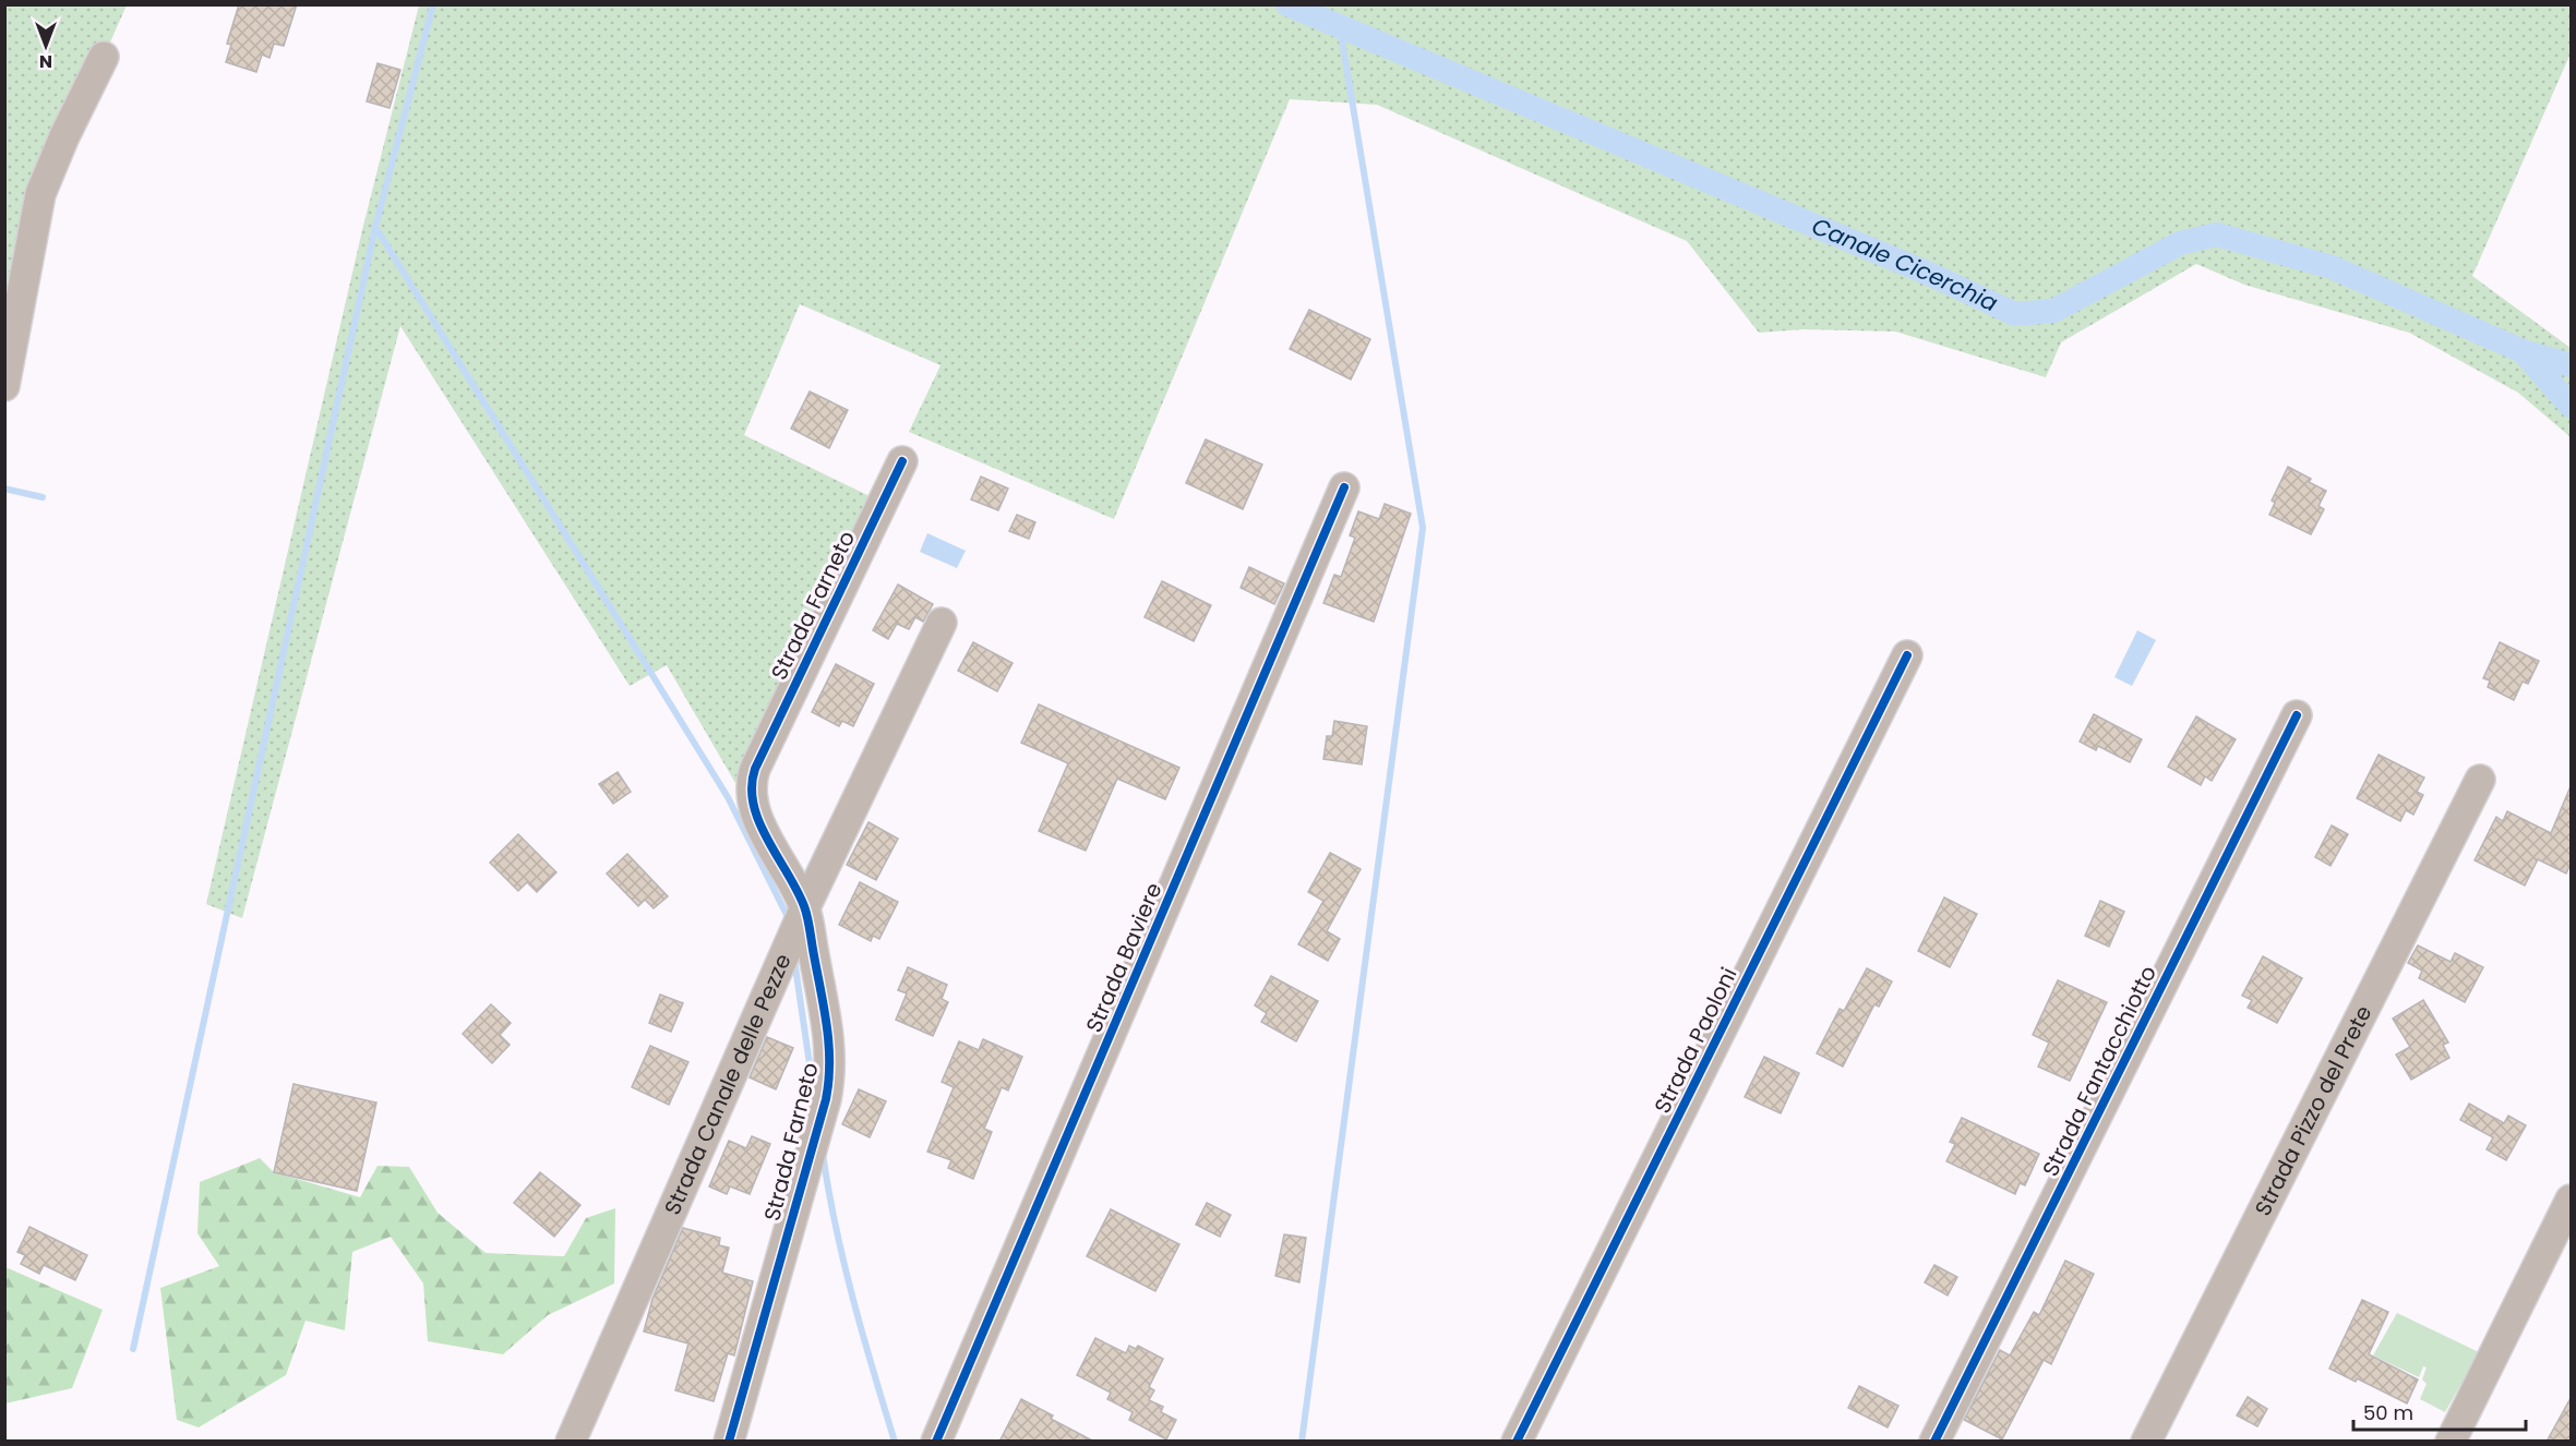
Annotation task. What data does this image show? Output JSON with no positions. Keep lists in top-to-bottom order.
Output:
{
  "streets": {
    "street": [
      "Strada Farneto",
      "Strada Baviere",
      "Strada Paoloni",
      "Strada Fantacchiotto",
      "Strada Canale delle Pezze",
      "Strada Pizzo del Prete"
    ]
  },
  "crossings": [
    ["Strada Farneto", "Strada Canale delle Pezze"]
  ],
  "water": ["Canale Cicerchia"],
  "scale_bar": "50 m",
  "north": "bottom"
}
